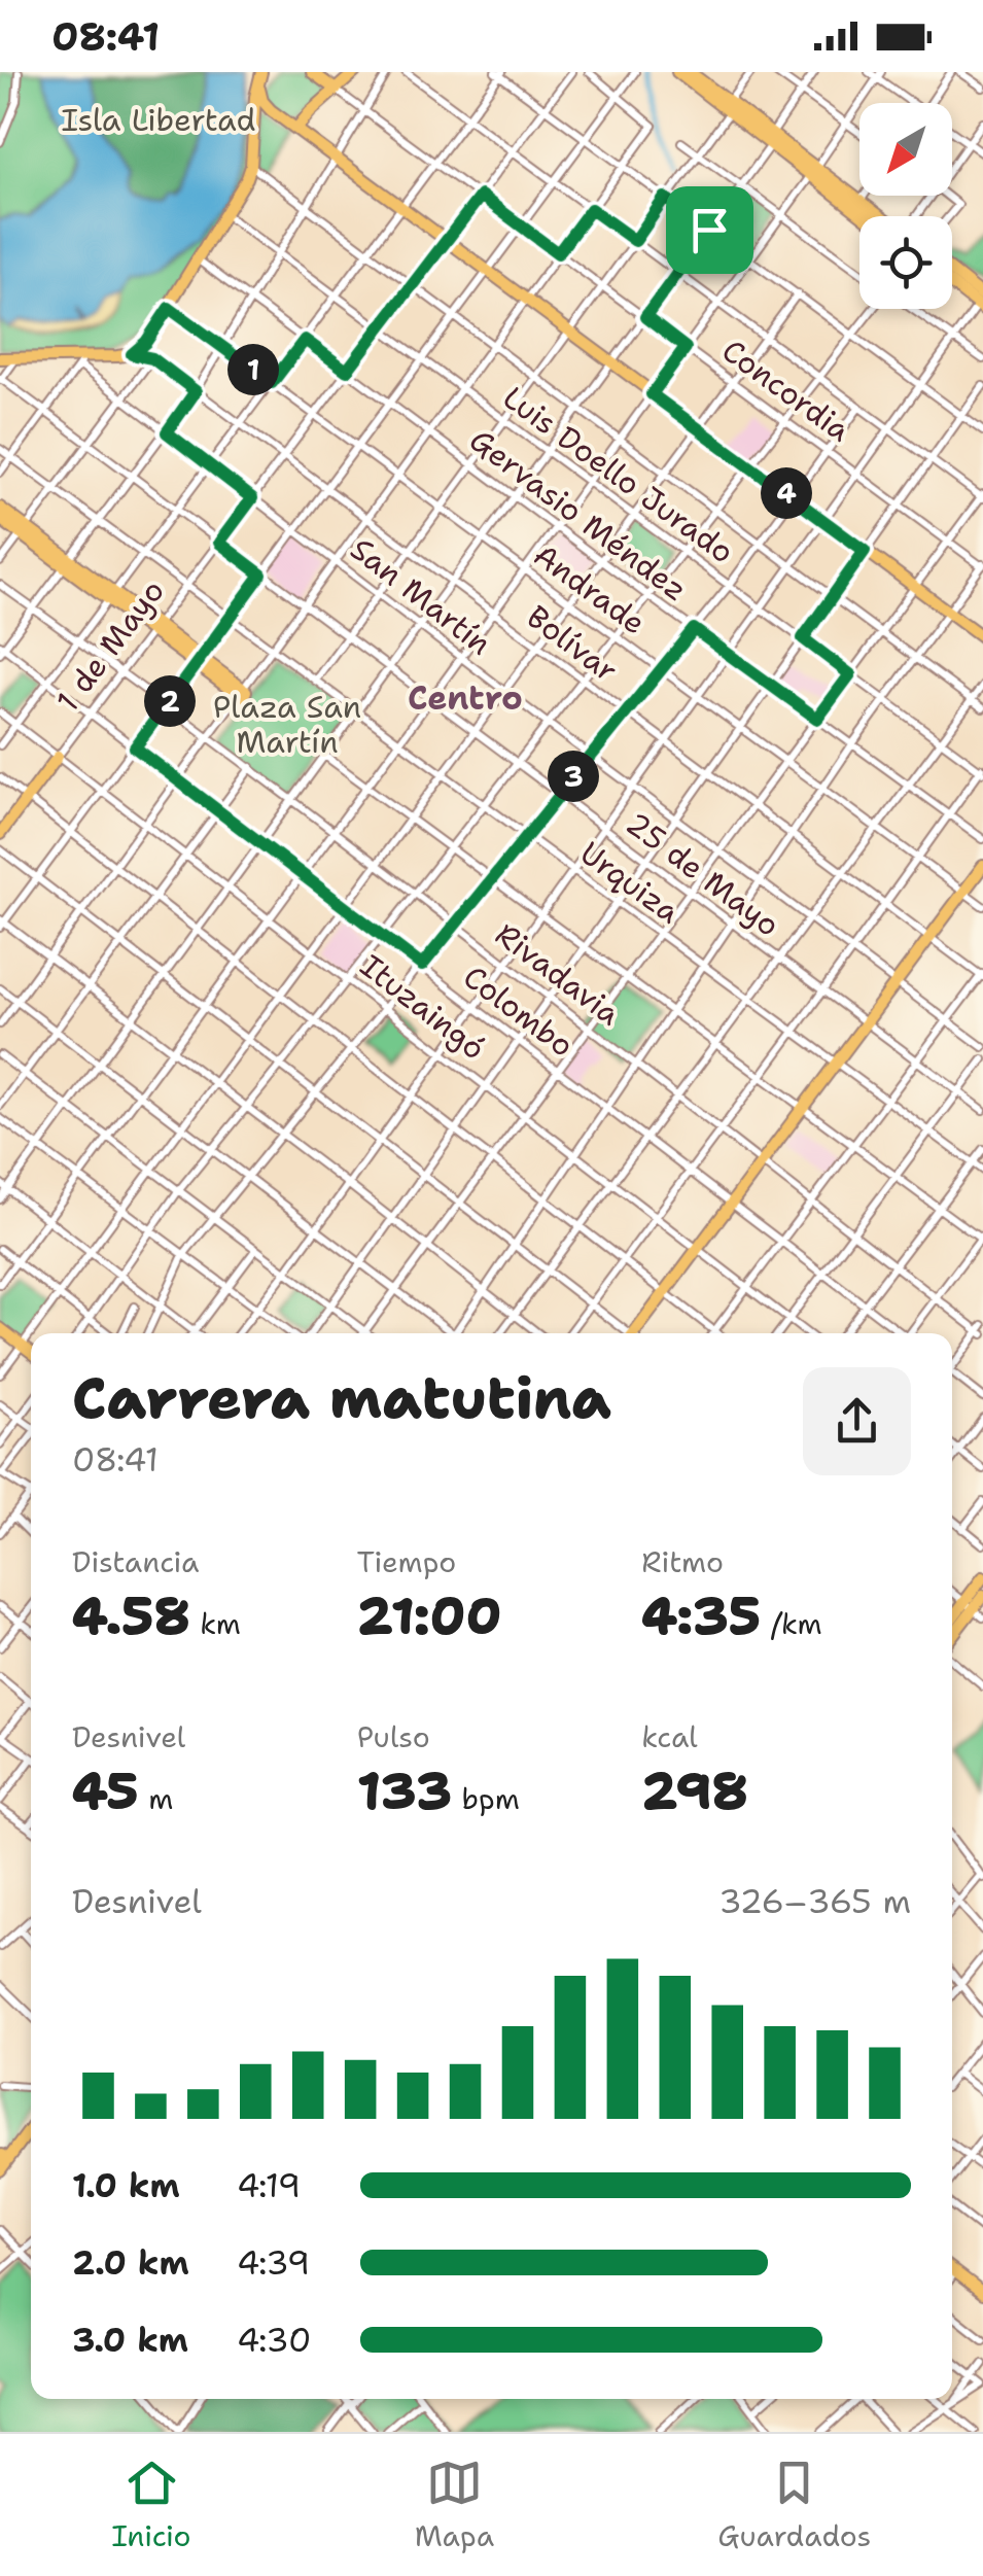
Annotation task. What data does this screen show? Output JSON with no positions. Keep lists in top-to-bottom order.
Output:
{
  "streets": {
    "main road": ["Concordia", "1 de Mayo"],
    "street": [
      "Luis Doello Jurado",
      "Gervasio Méndez",
      "Andrade",
      "San Martín",
      "Bolívar",
      "25 de Mayo",
      "Urquiza",
      "Rivadavia",
      "Ituzaingó",
      "Colombo"
    ]
  },
  "crossings": [
    ["Concordia", "1 de Mayo"],
    ["Luis Doello Jurado", "1 de Mayo"],
    ["Gervasio Méndez", "1 de Mayo"],
    ["Andrade", "1 de Mayo"],
    ["San Martín", "1 de Mayo"],
    ["Bolívar", "1 de Mayo"],
    ["1 de Mayo", "25 de Mayo"],
    ["1 de Mayo", "Urquiza"],
    ["1 de Mayo", "Rivadavia"],
    ["1 de Mayo", "Ituzaingó"],
    ["1 de Mayo", "Colombo"]
  ],
  "districts": ["Centro"],
  "parks": ["Isla Libertad", "Plaza San Martín"],
  "north": "bottom left",
  "page": {
    "status": "08:41",
    "pins": [
      "1",
      "4",
      "2",
      "3"
    ],
    "heading": ["Carrera matutina", "08:41"],
    "stats": [
      ["Distancia", "4.58 km"],
      ["Tiempo", "21:00"],
      ["Ritmo", "4:35 /km"],
      ["Desnivel", "45 m"],
      ["Pulso", "133 bpm"],
      ["kcal", "298"]
    ],
    "chart": ["Desnivel", "326–365 m"],
    "list": [
      {
        "name": "1.0 km",
        "note": "4:19"
      },
      {
        "name": "2.0 km",
        "note": "4:39"
      },
      {
        "name": "3.0 km",
        "note": "4:30"
      }
    ],
    "tabs": ["Inicio", "Mapa", "Guardados"]
  }
}
